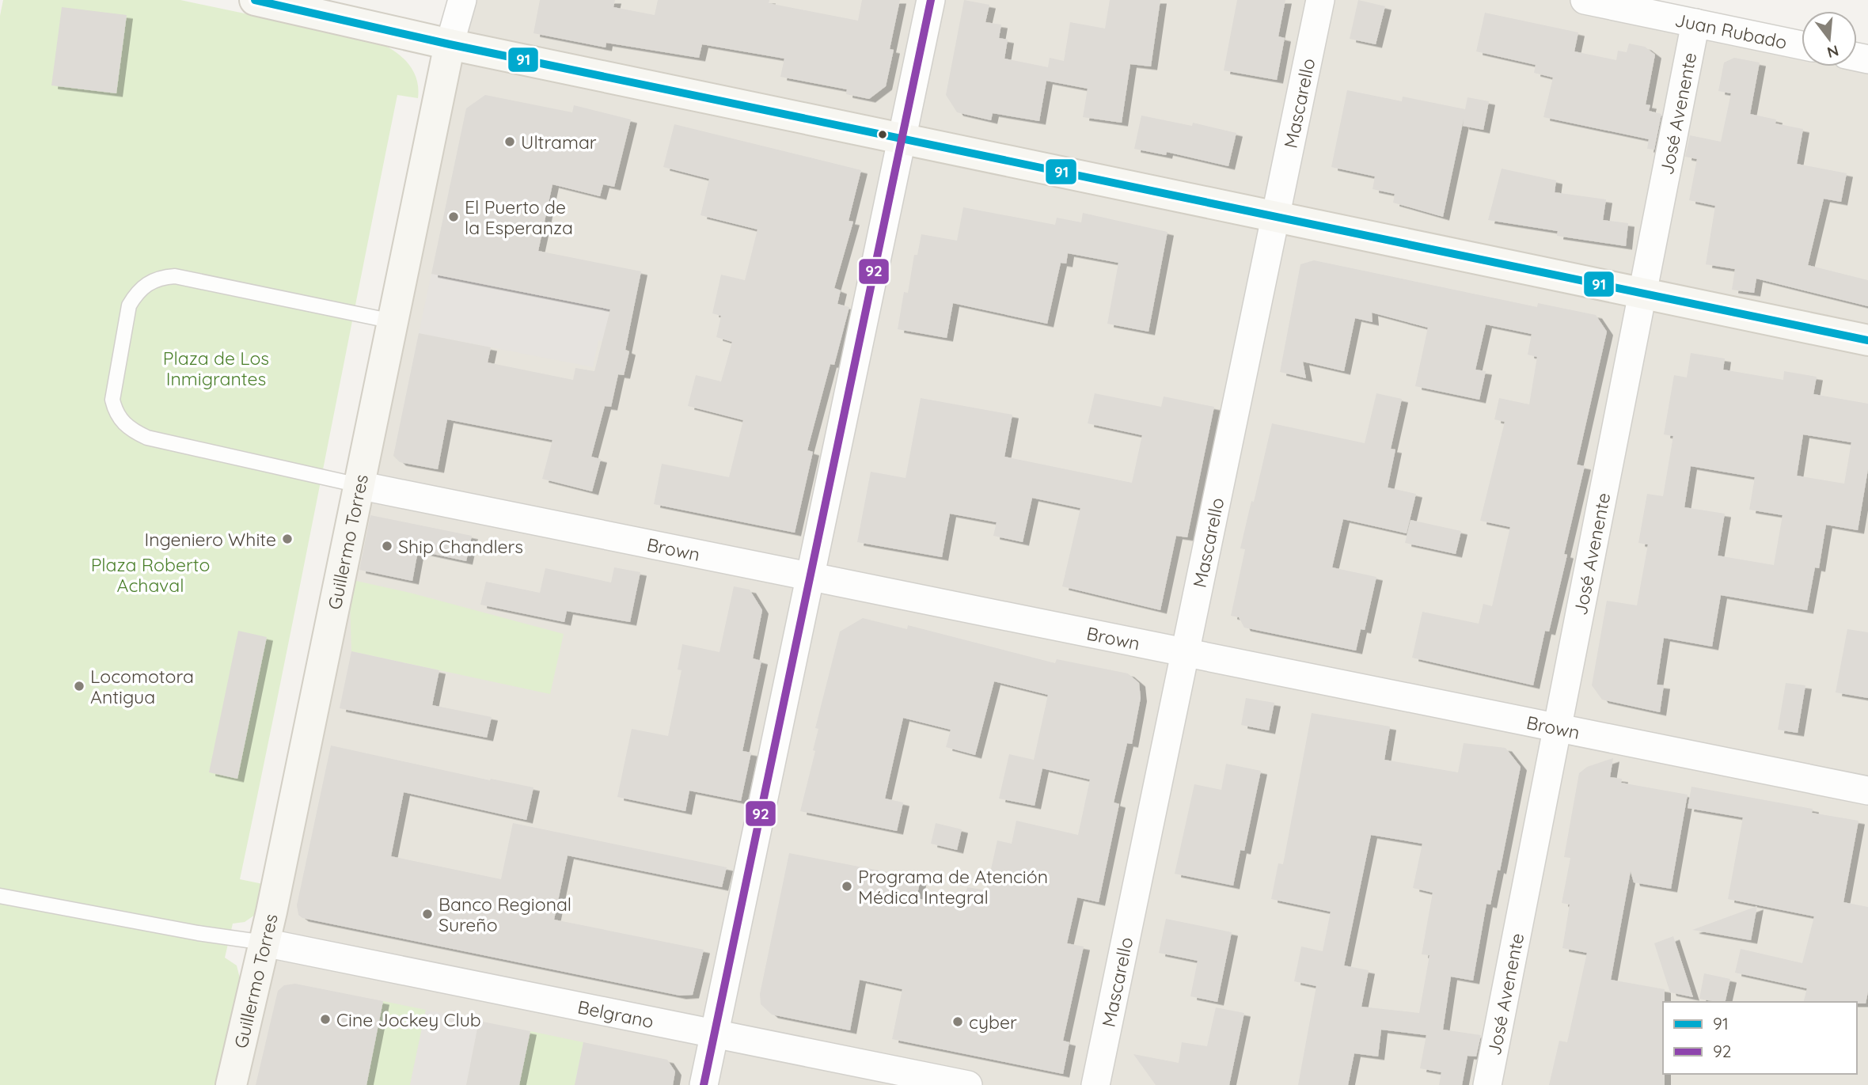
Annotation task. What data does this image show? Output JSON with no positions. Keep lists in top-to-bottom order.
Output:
{
  "streets": {
    "main road": ["Guillermo Torres"],
    "street": [
      "Juan Rubado",
      "Mascarello",
      "José Avenente",
      "Brown",
      "Belgrano"
    ]
  },
  "crossings": [
    ["Juan Rubado", "José Avenente"],
    ["Mascarello", "Brown"],
    ["José Avenente", "Brown"],
    ["Guillermo Torres", "Brown"],
    ["Guillermo Torres", "Belgrano"]
  ],
  "parks": ["Plaza de Los Inmigrantes", "Plaza Roberto Achaval"],
  "places": [
    "Ultramar",
    "El Puerto de la Esperanza",
    "Ingeniero White",
    "Ship Chandlers",
    "Locomotora Antigua",
    "Programa de Atención Médica Integral",
    "Banco Regional Sureño",
    "Cine Jockey Club",
    "cyber"
  ],
  "lines": ["transit line 91", "transit line 92"],
  "legend": ["91", "92"],
  "north": "bottom"
}
